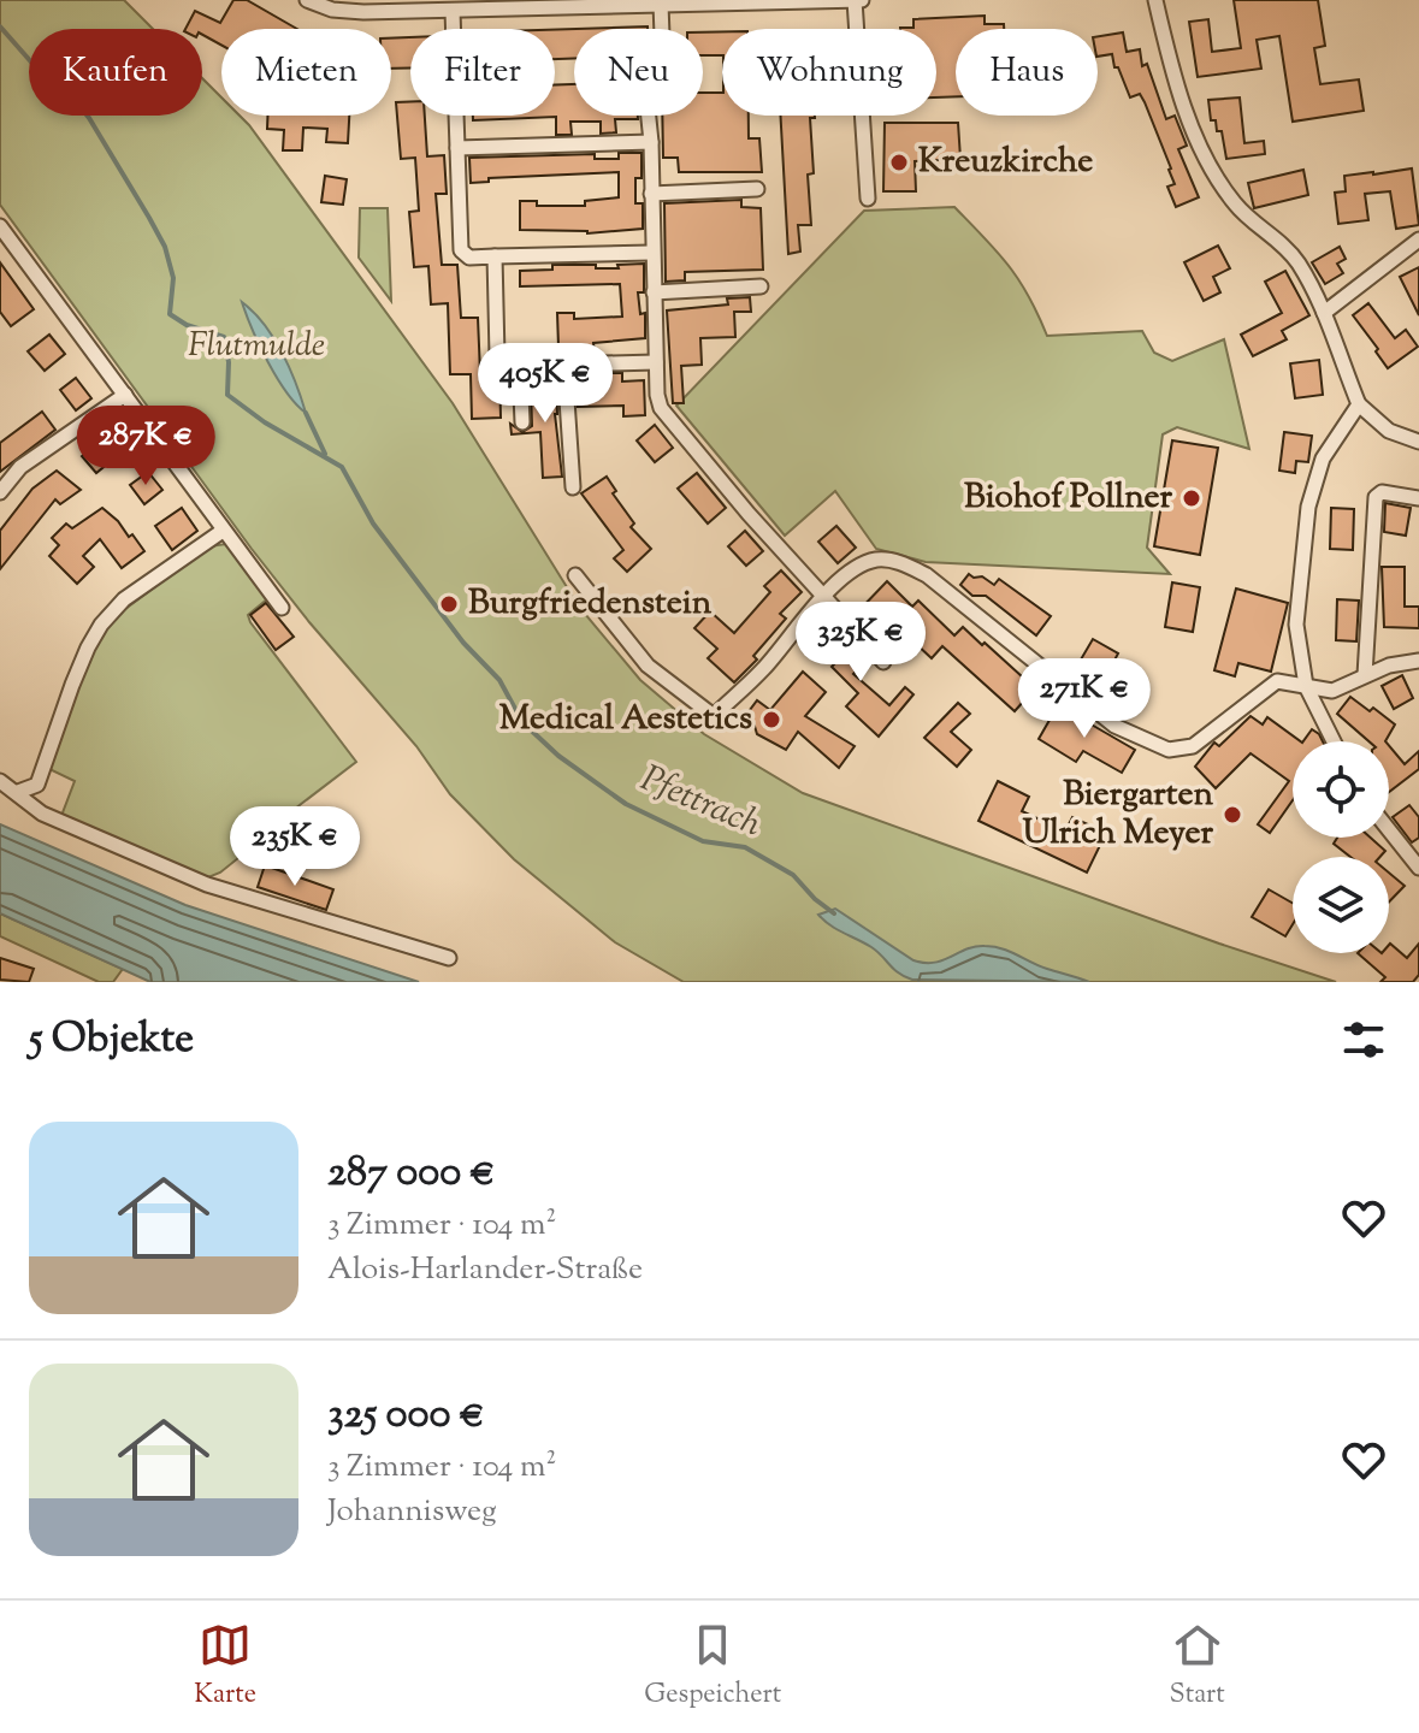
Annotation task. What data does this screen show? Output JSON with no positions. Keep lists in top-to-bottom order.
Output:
{
  "water": ["Pfettrach"],
  "parks": ["Flutmulde"],
  "places": [
    "Kreuzkirche",
    "Biohof Pollner",
    "Burgfriedenstein",
    "Medical Aestetics",
    "Biergarten Ulrich Meyer"
  ],
  "page": {
    "chip": [
      "Kaufen",
      "Mieten",
      "Filter",
      "Neu",
      "Wohnung",
      "Haus"
    ],
    "price": [
      "405K €",
      "287K €",
      "325K €",
      "271K €",
      "235K €"
    ],
    "heading": "5 Objekte",
    "list": [
      {
        "name": "287 000 €",
        "note": "3 Zimmer · 104 m² · Alois-Harlander-Straße"
      },
      {
        "name": "325 000 €",
        "note": "3 Zimmer · 104 m² · Johannisweg"
      }
    ],
    "tabs": ["Karte", "Gespeichert", "Start"]
  }
}
